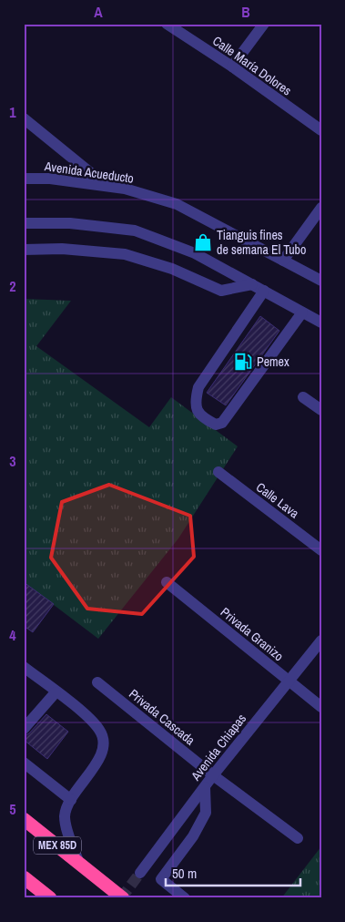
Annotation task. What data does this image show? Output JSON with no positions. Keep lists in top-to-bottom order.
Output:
{
  "streets": {
    "highway": ["MEX 85D"],
    "street": [
      "Calle María Dolores",
      "Avenida Acueducto",
      "Calle Lava",
      "Privada Granizo",
      "Privada Cascada",
      "Avenida Chiapas"
    ]
  },
  "crossings": [
    ["Privada Granizo", "Avenida Chiapas"],
    ["Privada Cascada", "Avenida Chiapas"]
  ],
  "places": {
    "shop": ["Tianguis fines de semana El Tubo"],
    "fuel station": ["Pemex"]
  },
  "scale_bar": "50 m",
  "grid": {
    "columns": ["A", "B"],
    "rows": [
      "1",
      "2",
      "3",
      "4",
      "5"
    ]
  }
}
